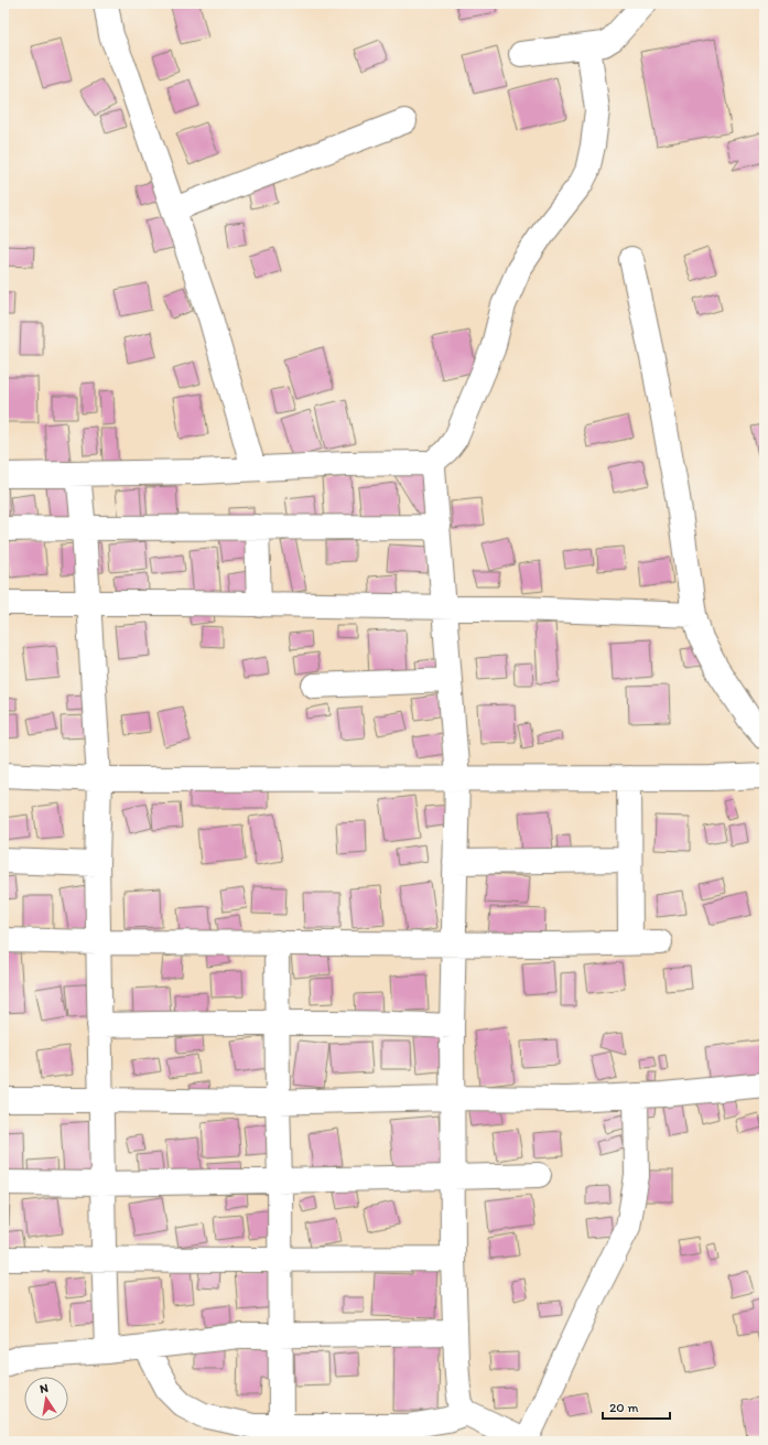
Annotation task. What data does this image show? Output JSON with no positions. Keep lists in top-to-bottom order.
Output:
{
  "scale_bar": "20 m",
  "north": "top"
}
